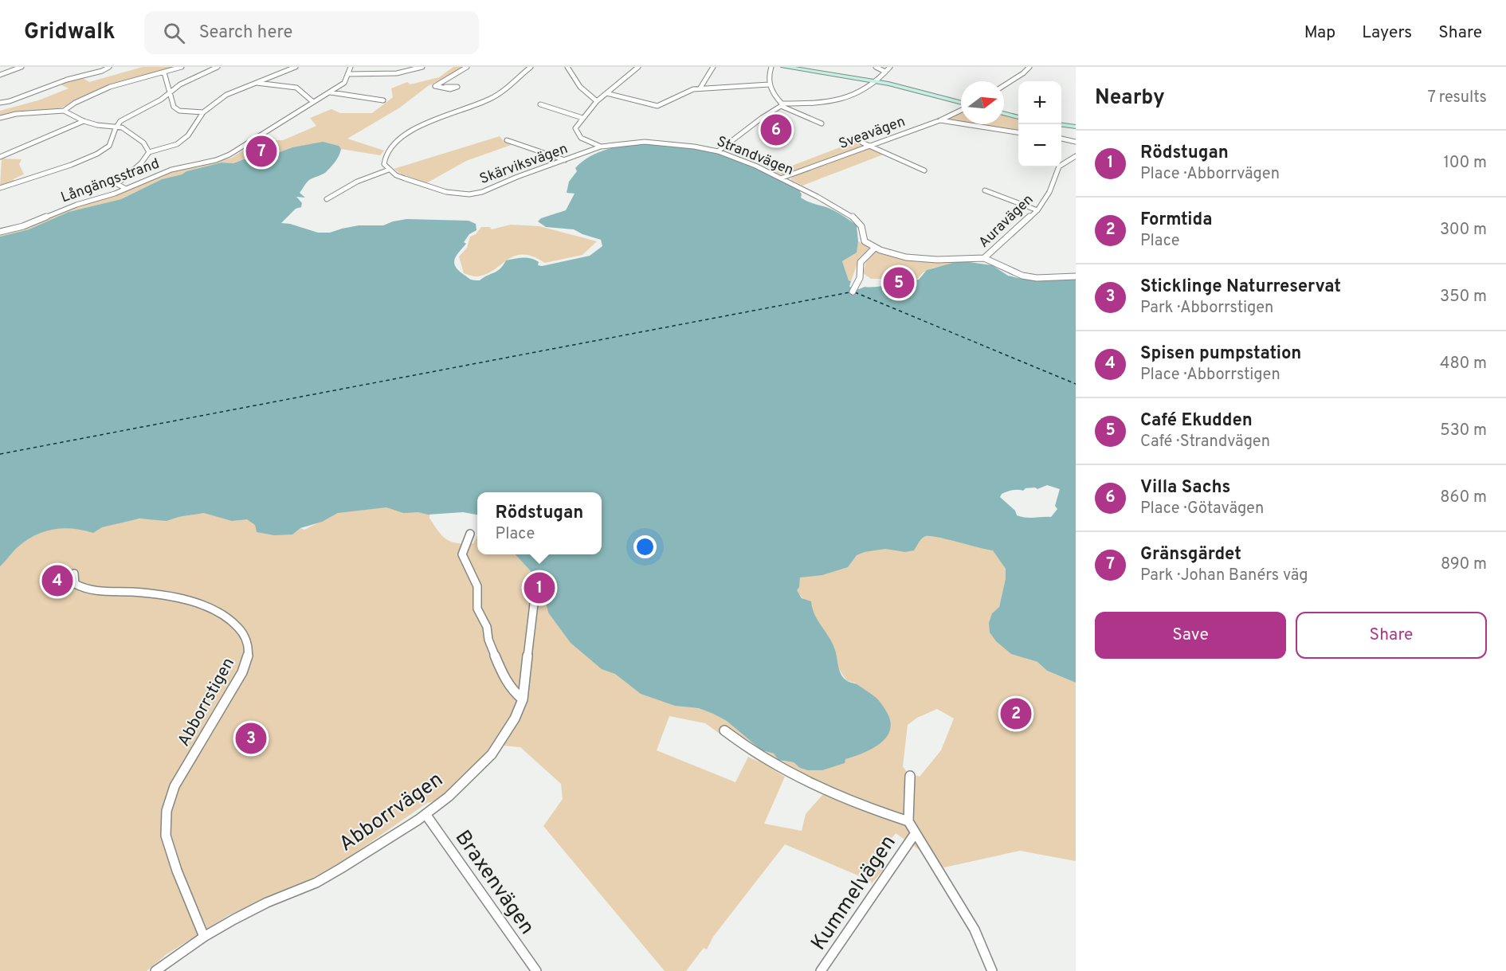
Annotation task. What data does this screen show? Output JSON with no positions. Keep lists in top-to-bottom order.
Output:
{
  "streets": {
    "street": [
      "Sveavägen",
      "Strandvägen",
      "Skärviksvägen",
      "Långängsstrand",
      "Auravägen",
      "Abborrstigen",
      "Abborrvägen",
      "Braxenvägen",
      "Kummelvägen"
    ]
  },
  "crossings": [
    ["Sveavägen", "Strandvägen"],
    ["Strandvägen", "Skärviksvägen"],
    ["Abborrstigen", "Abborrvägen"],
    ["Abborrvägen", "Braxenvägen"]
  ],
  "north": "right",
  "page": {
    "header": "Gridwalk",
    "search": "Search here",
    "nav": ["Map", "Layers", "Share"],
    "heading": ["Nearby", "7 results"],
    "map_buttons": ["+", "−"],
    "pins": [
      "6",
      "7",
      "5",
      "4",
      "1",
      "2",
      "3"
    ],
    "list": [
      {
        "mark": "1",
        "name": "Rödstugan",
        "note": "Place · Abborrvägen",
        "value": "100 m"
      },
      {
        "mark": "2",
        "name": "Formtida",
        "note": "Place",
        "value": "300 m"
      },
      {
        "mark": "3",
        "name": "Sticklinge Naturreservat",
        "note": "Park · Abborrstigen",
        "value": "350 m"
      },
      {
        "mark": "4",
        "name": "Spisen pumpstation",
        "note": "Place · Abborrstigen",
        "value": "480 m"
      },
      {
        "mark": "5",
        "name": "Café Ekudden",
        "note": "Café · Strandvägen",
        "value": "530 m"
      },
      {
        "mark": "6",
        "name": "Villa Sachs",
        "note": "Place · Götavägen",
        "value": "860 m"
      },
      {
        "mark": "7",
        "name": "Gränsgärdet",
        "note": "Park · Johan Banérs väg",
        "value": "890 m"
      }
    ],
    "popup": ["Rödstugan", "Place"],
    "buttons": ["Save", "Share"]
  }
}
